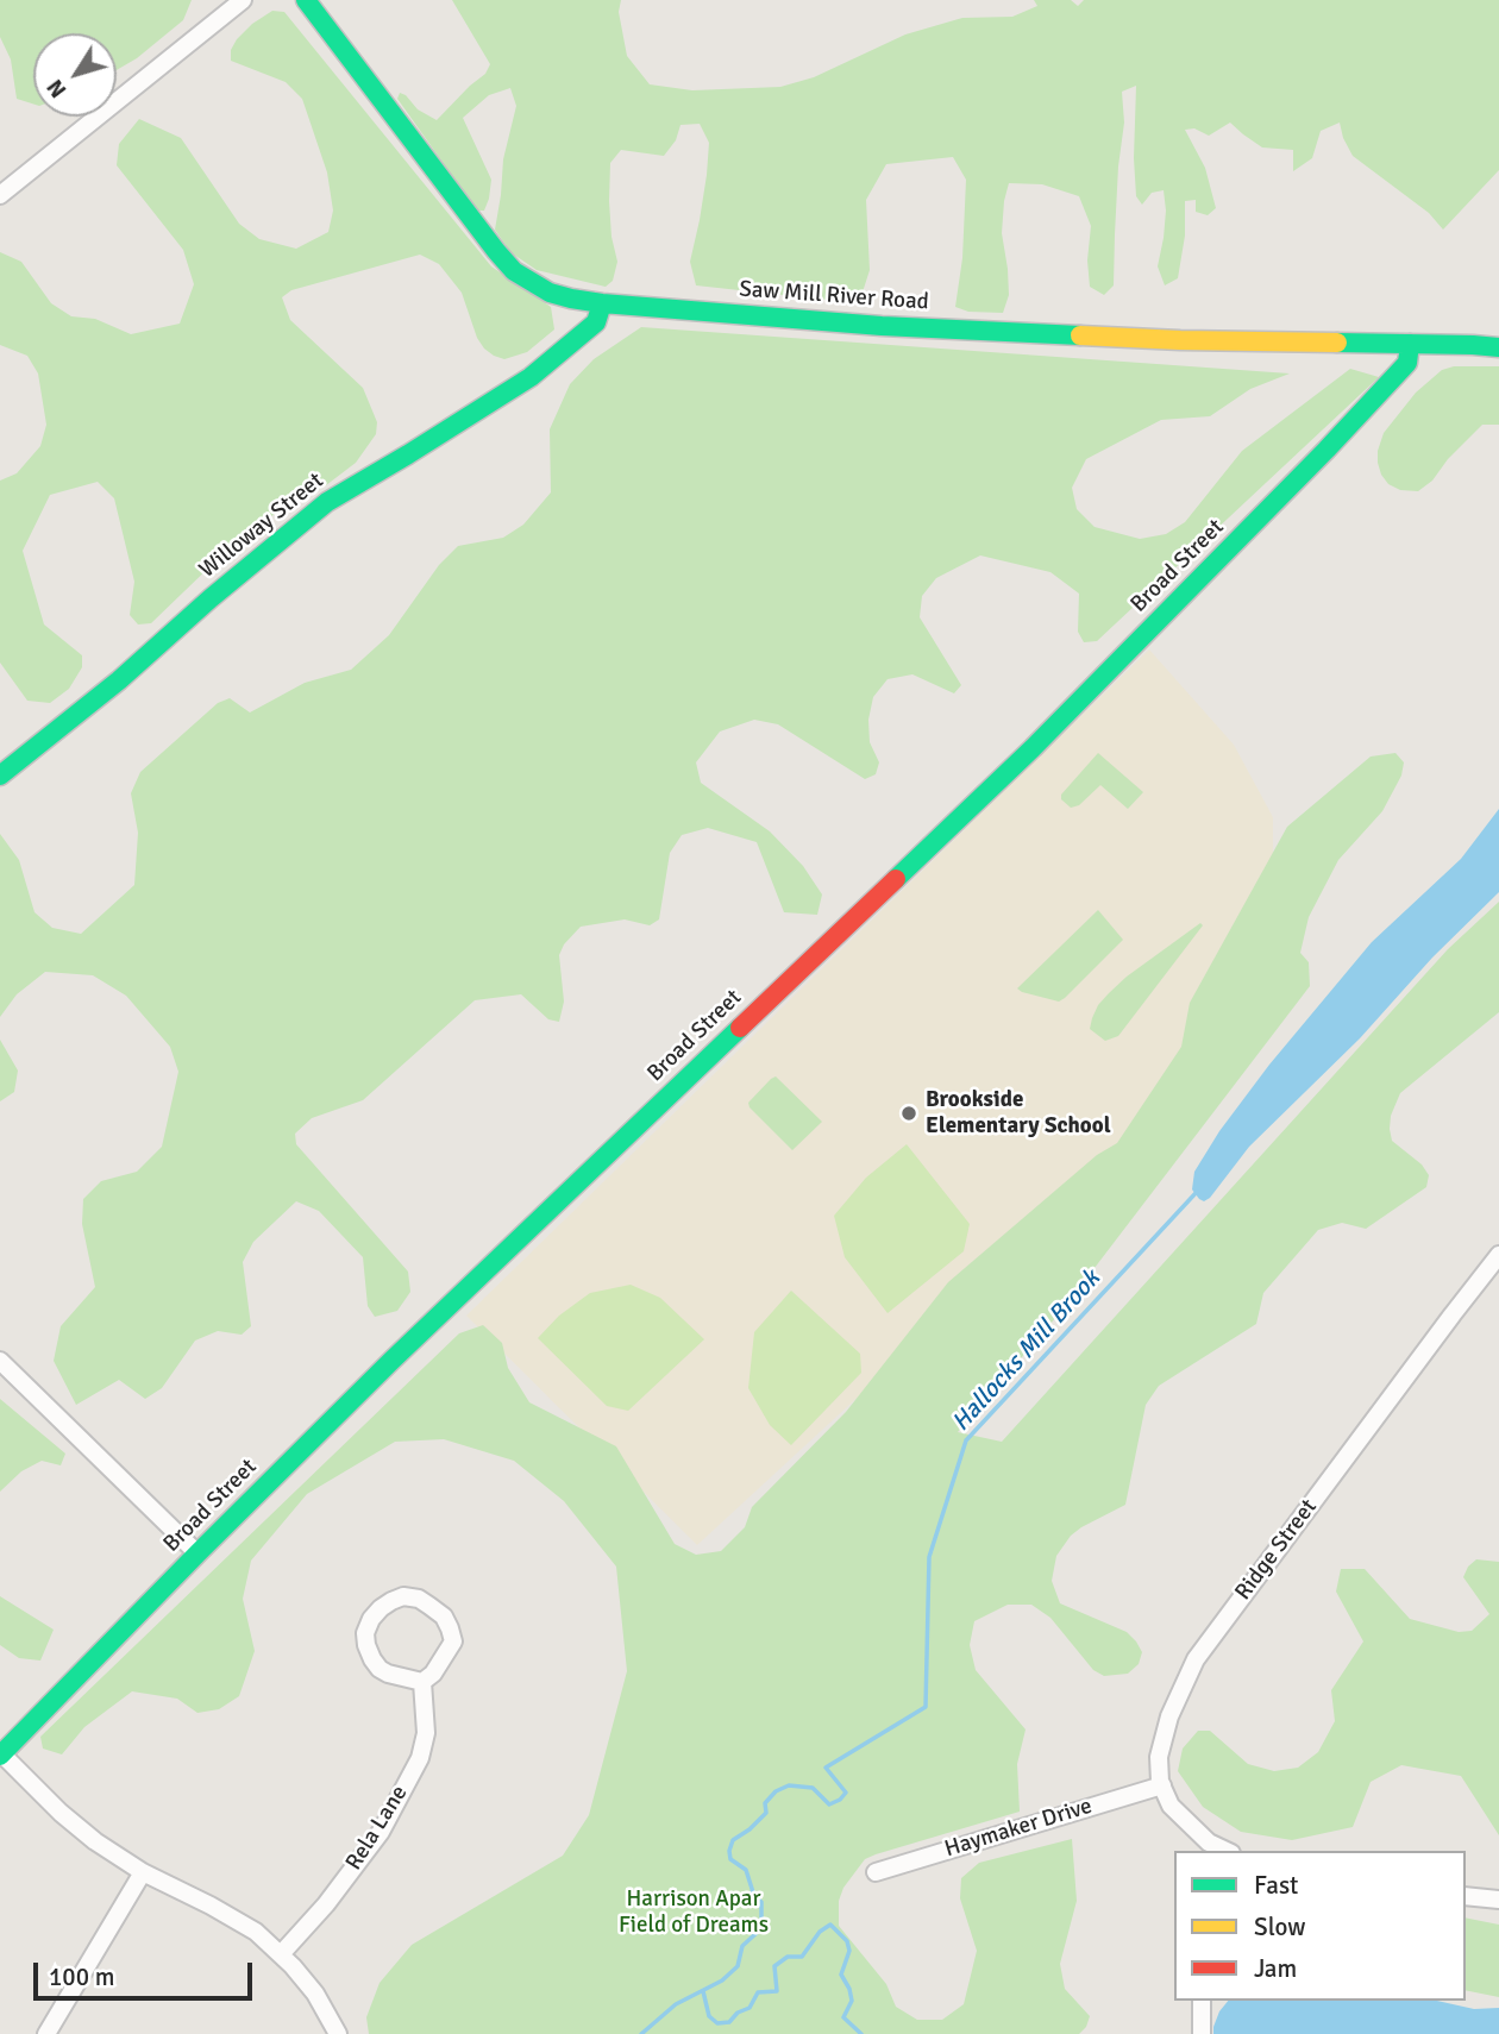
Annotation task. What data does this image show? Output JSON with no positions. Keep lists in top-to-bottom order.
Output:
{
  "streets": {
    "main road": ["Saw Mill River Road", "Willoway Street", "Broad Street"],
    "street": ["Ridge Street", "Rela Lane", "Haymaker Drive"]
  },
  "crossings": [
    ["Saw Mill River Road", "Willoway Street"],
    ["Saw Mill River Road", "Broad Street"],
    ["Ridge Street", "Haymaker Drive"]
  ],
  "water": ["Hallocks Mill Brook"],
  "parks": ["Harrison Apar Field of Dreams"],
  "places": ["Brookside Elementary School"],
  "legend": ["Fast", "Slow", "Jam"],
  "scale_bar": "100 m",
  "north": "bottom left"
}
